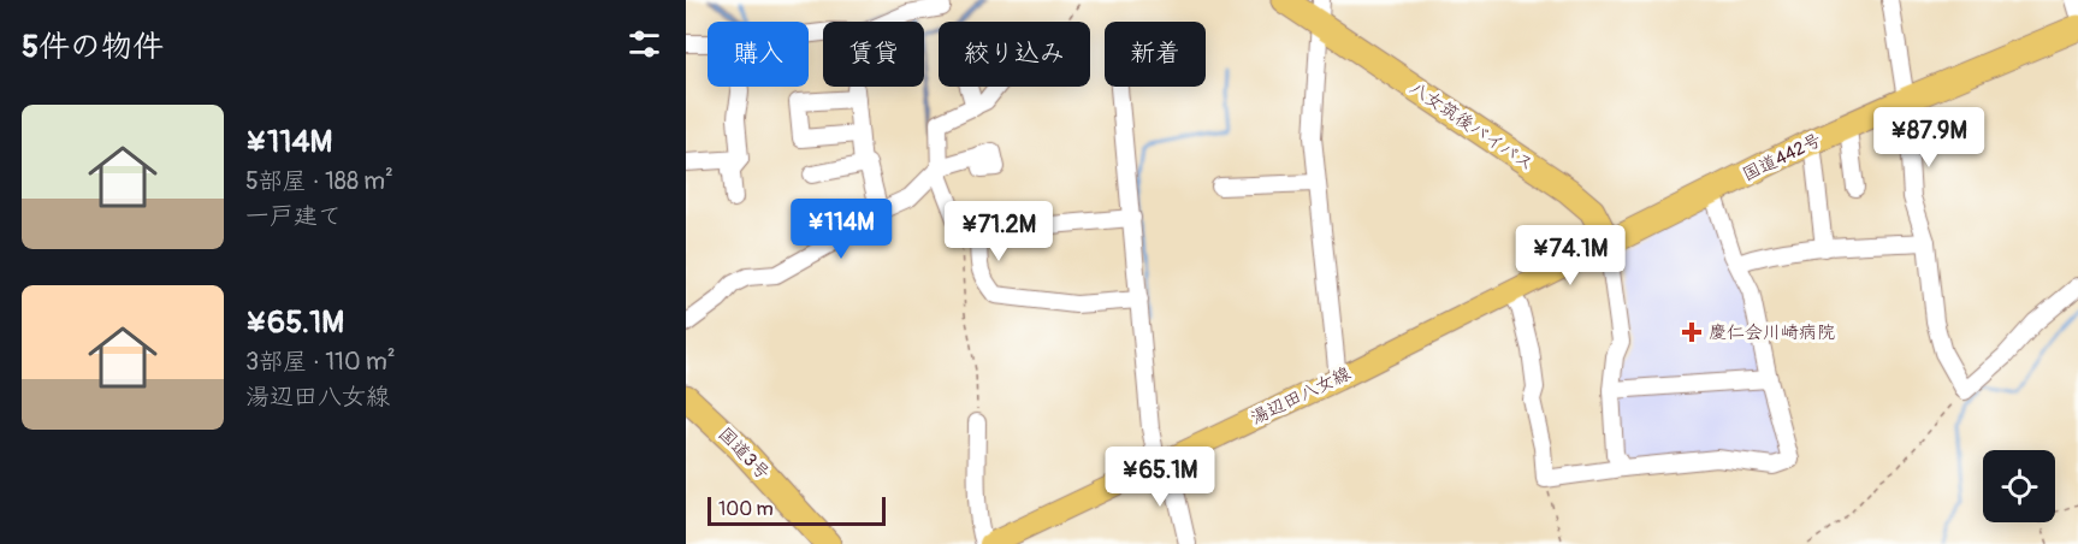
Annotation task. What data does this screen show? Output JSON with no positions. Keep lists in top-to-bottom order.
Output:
{
  "streets": {
    "highway": ["八女筑後バイパス", "国道442号", "国道3号"],
    "main road": ["湯辺田八女線"]
  },
  "crossings": [
    ["八女筑後バイパス", "国道442号"],
    ["八女筑後バイパス", "湯辺田八女線"],
    ["国道442号", "湯辺田八女線"]
  ],
  "places": {
    "health": ["慶仁会川崎病院"]
  },
  "scale_bar": "100 m",
  "page": {
    "heading": "5件の物件",
    "chip": [
      "購入",
      "賃貸",
      "絞り込み",
      "新着"
    ],
    "list": [
      {
        "name": "¥114M",
        "note": "5部屋 · 188 m² · 一戸建て"
      },
      {
        "name": "¥65.1M",
        "note": "3部屋 · 110 m² · 湯辺田八女線"
      }
    ],
    "price": [
      "¥87.9M",
      "¥114M",
      "¥71.2M",
      "¥74.1M",
      "¥65.1M"
    ],
    "scale": "100 m"
  }
}
